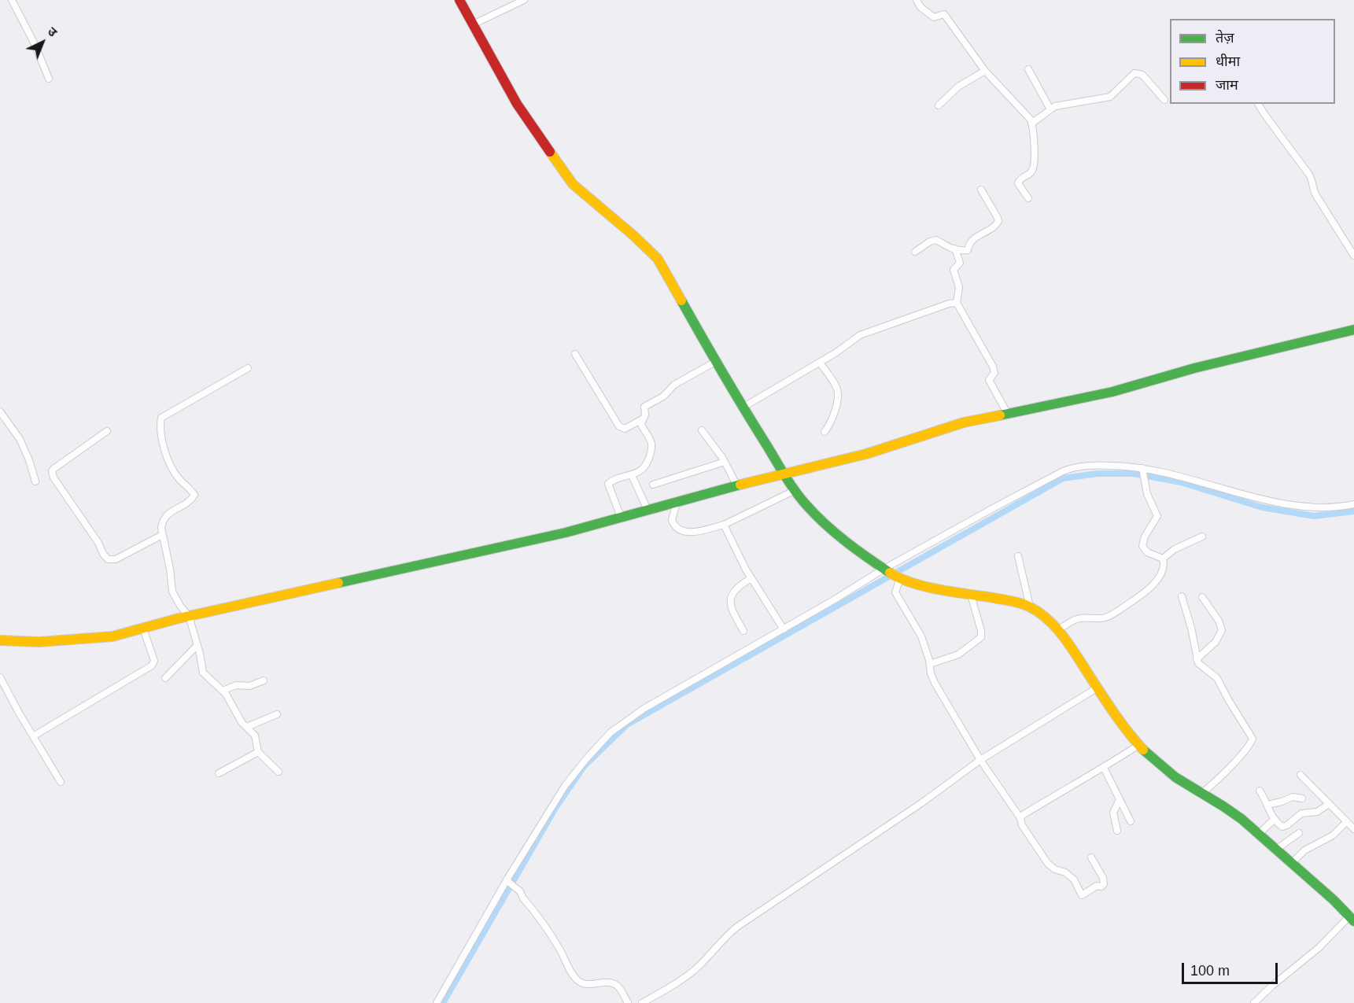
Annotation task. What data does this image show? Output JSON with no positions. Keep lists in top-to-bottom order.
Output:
{
  "legend": ["तेज़", "धीमा", "जाम"],
  "scale_bar": "100 m",
  "north": "top right"
}
